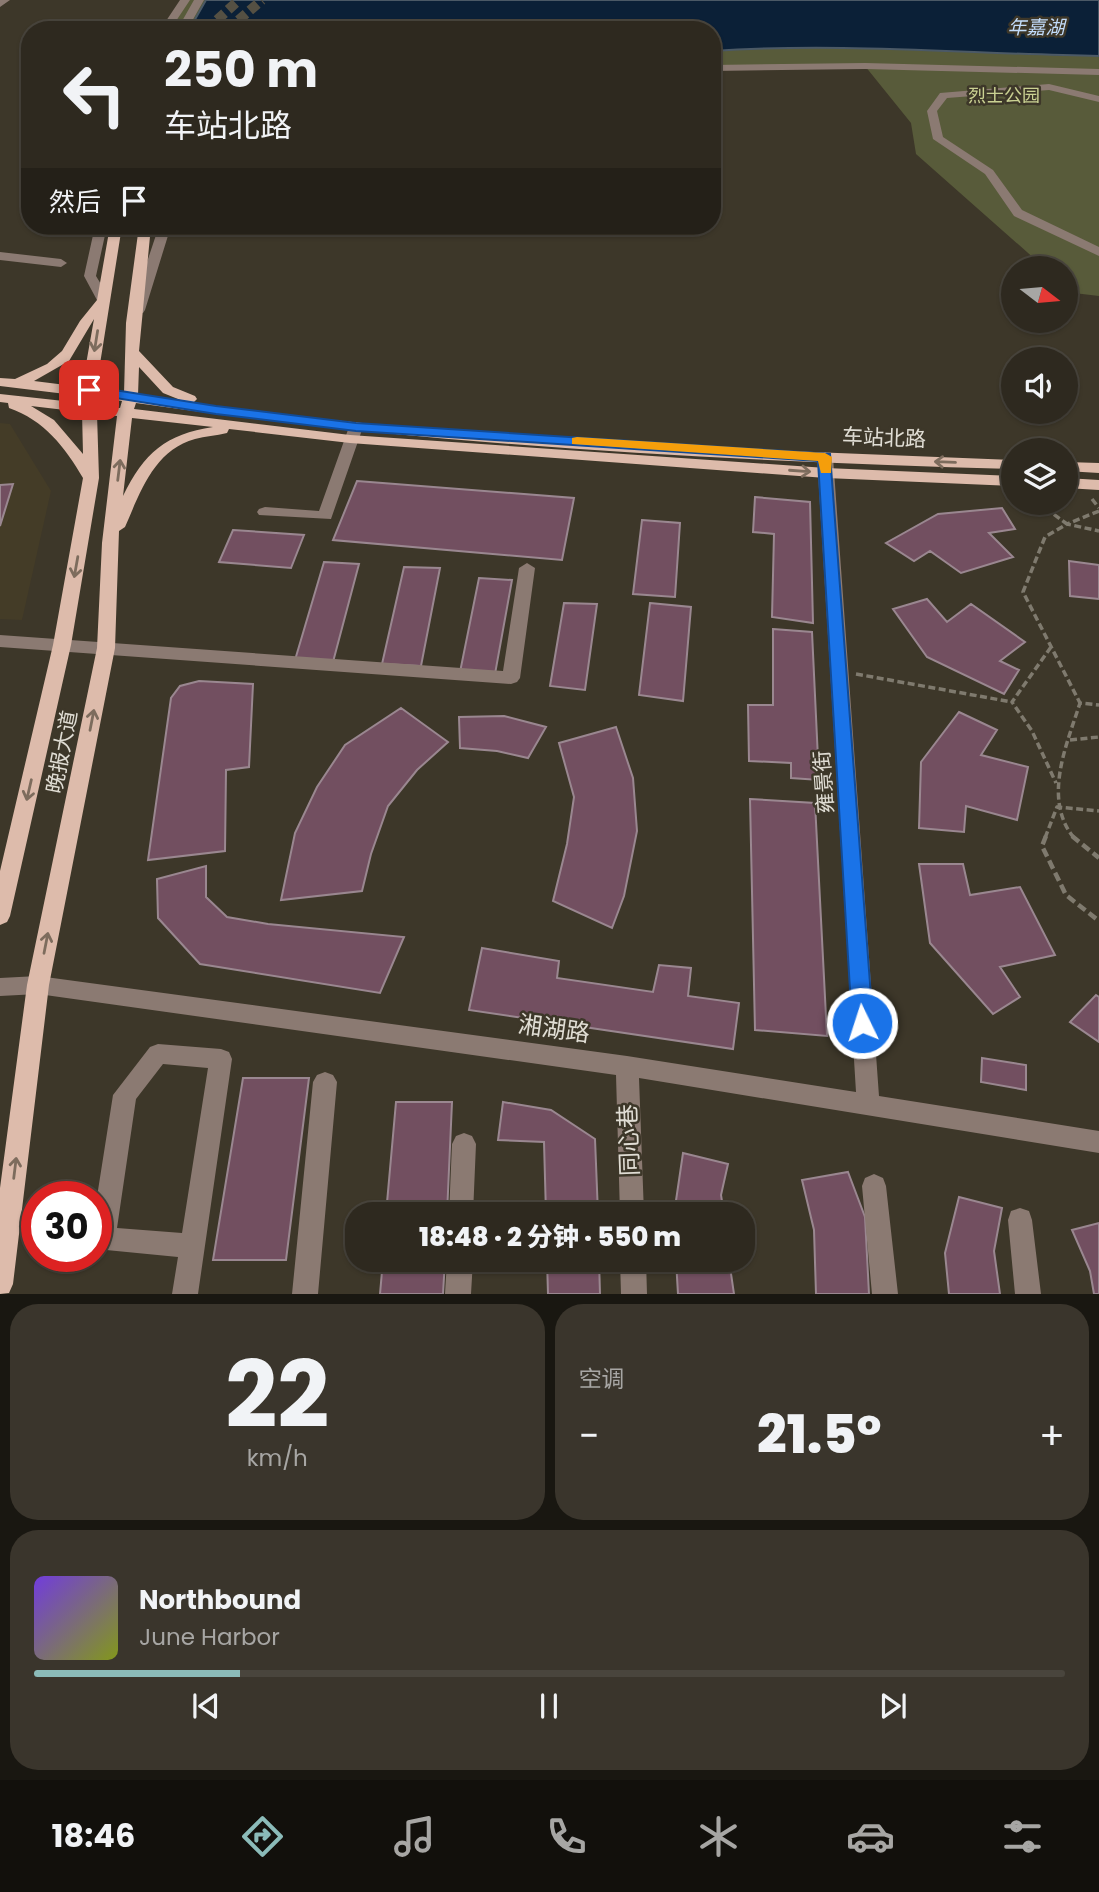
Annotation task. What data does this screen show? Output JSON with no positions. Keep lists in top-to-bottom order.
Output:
{
  "streets": {
    "main road": ["车站北路", "晚报大道"],
    "street": ["雍景街", "湘湖路", "同心巷"]
  },
  "crossings": [
    ["车站北路", "晚报大道"],
    ["车站北路", "雍景街"],
    ["晚报大道", "湘湖路"],
    ["雍景街", "湘湖路"],
    ["湘湖路", "同心巷"]
  ],
  "water": ["年嘉湖"],
  "parks": ["烈士公园"],
  "north": "right",
  "page": {
    "turn": ["250 m", "车站北路"],
    "then": "然后",
    "limit": "30",
    "trip": "18:48 · 2 分钟 · 550 m",
    "tile": [
      ["22", "km/h"],
      "空调"
    ],
    "heat": ["−", "21.5°", "+"],
    "song": ["Northbound", "June Harbor"],
    "tabs": "18:46"
  }
}
